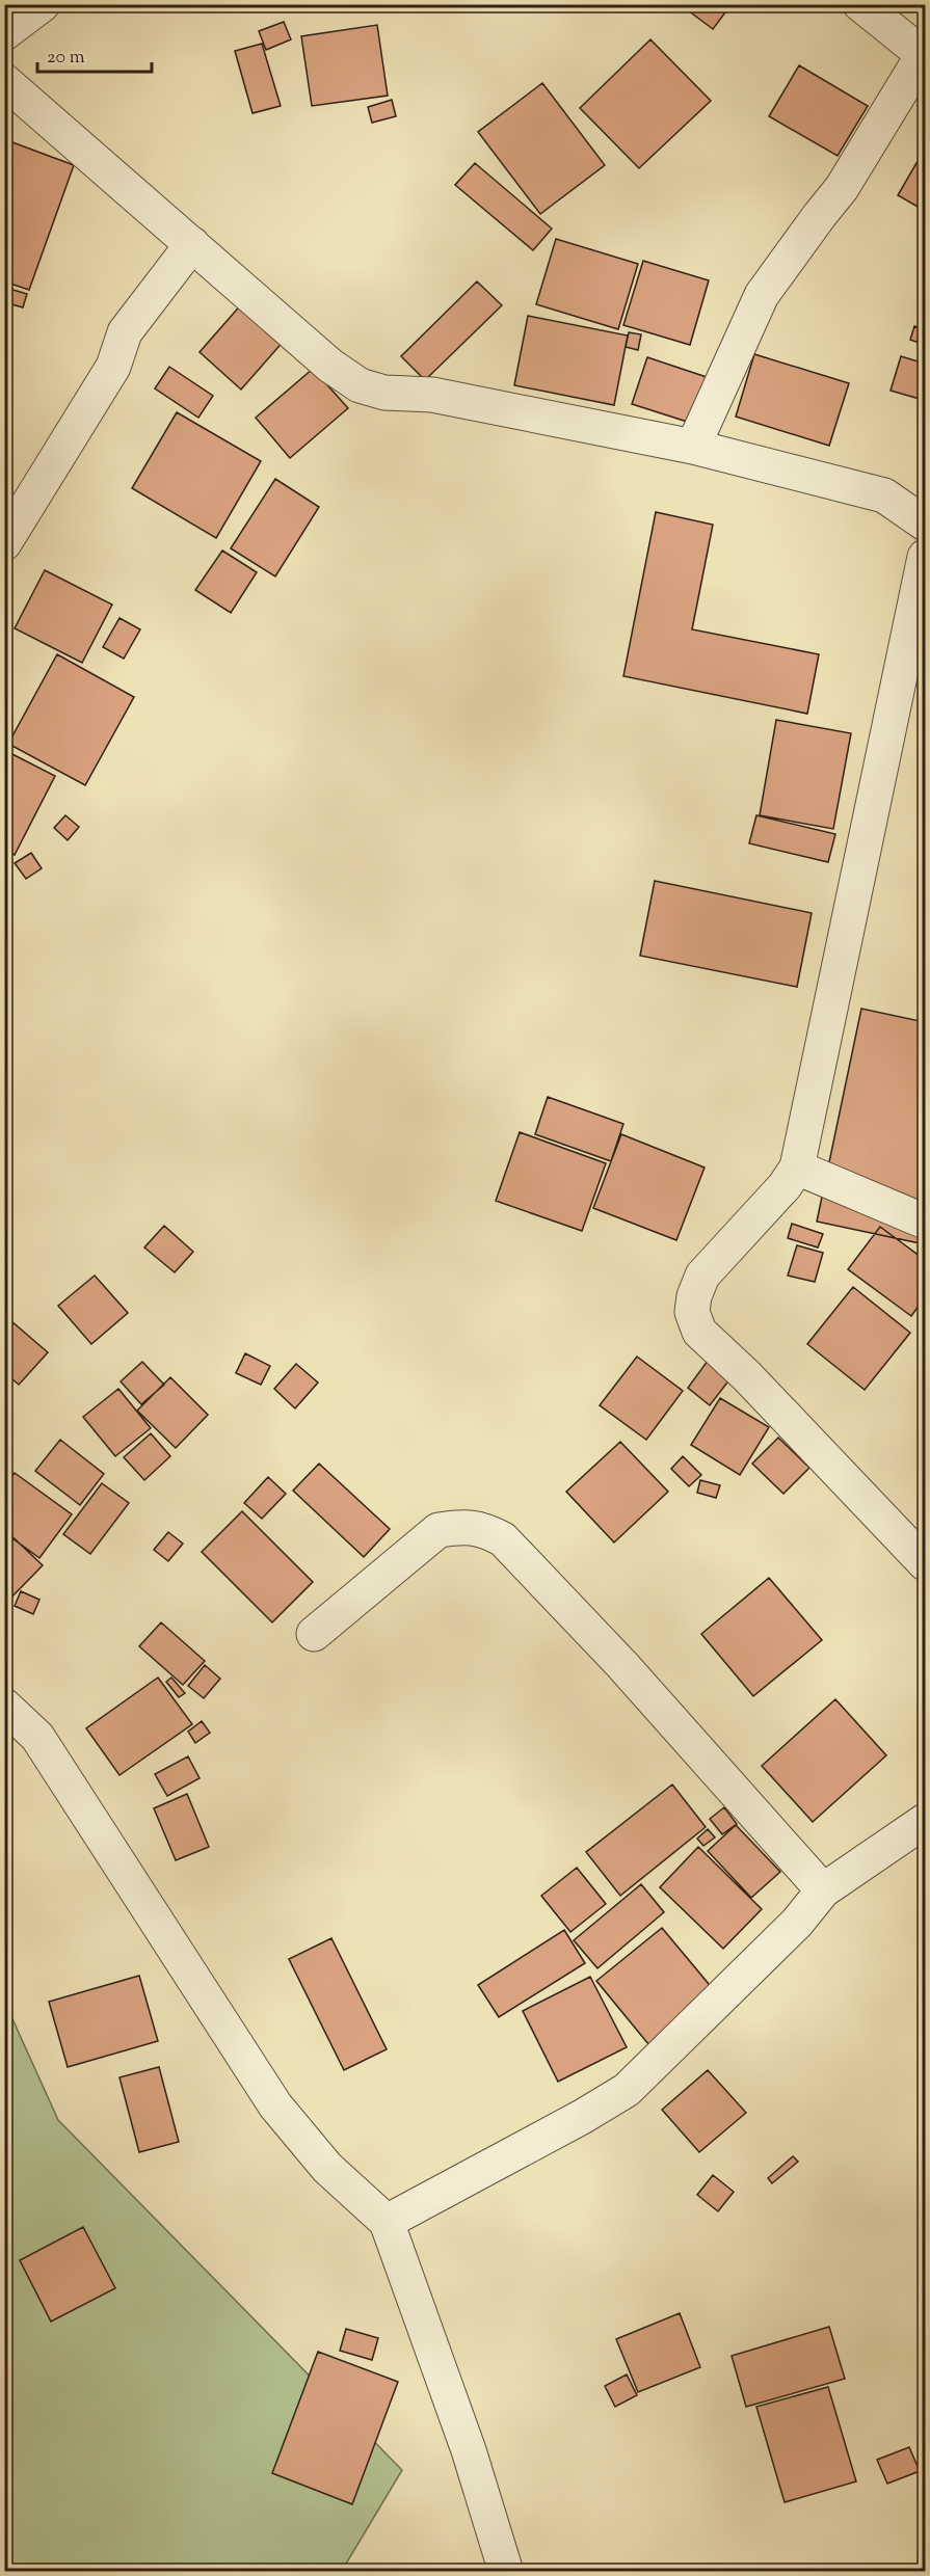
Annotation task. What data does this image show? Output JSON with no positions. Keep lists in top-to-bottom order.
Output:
{
  "scale_bar": "20 m"
}
